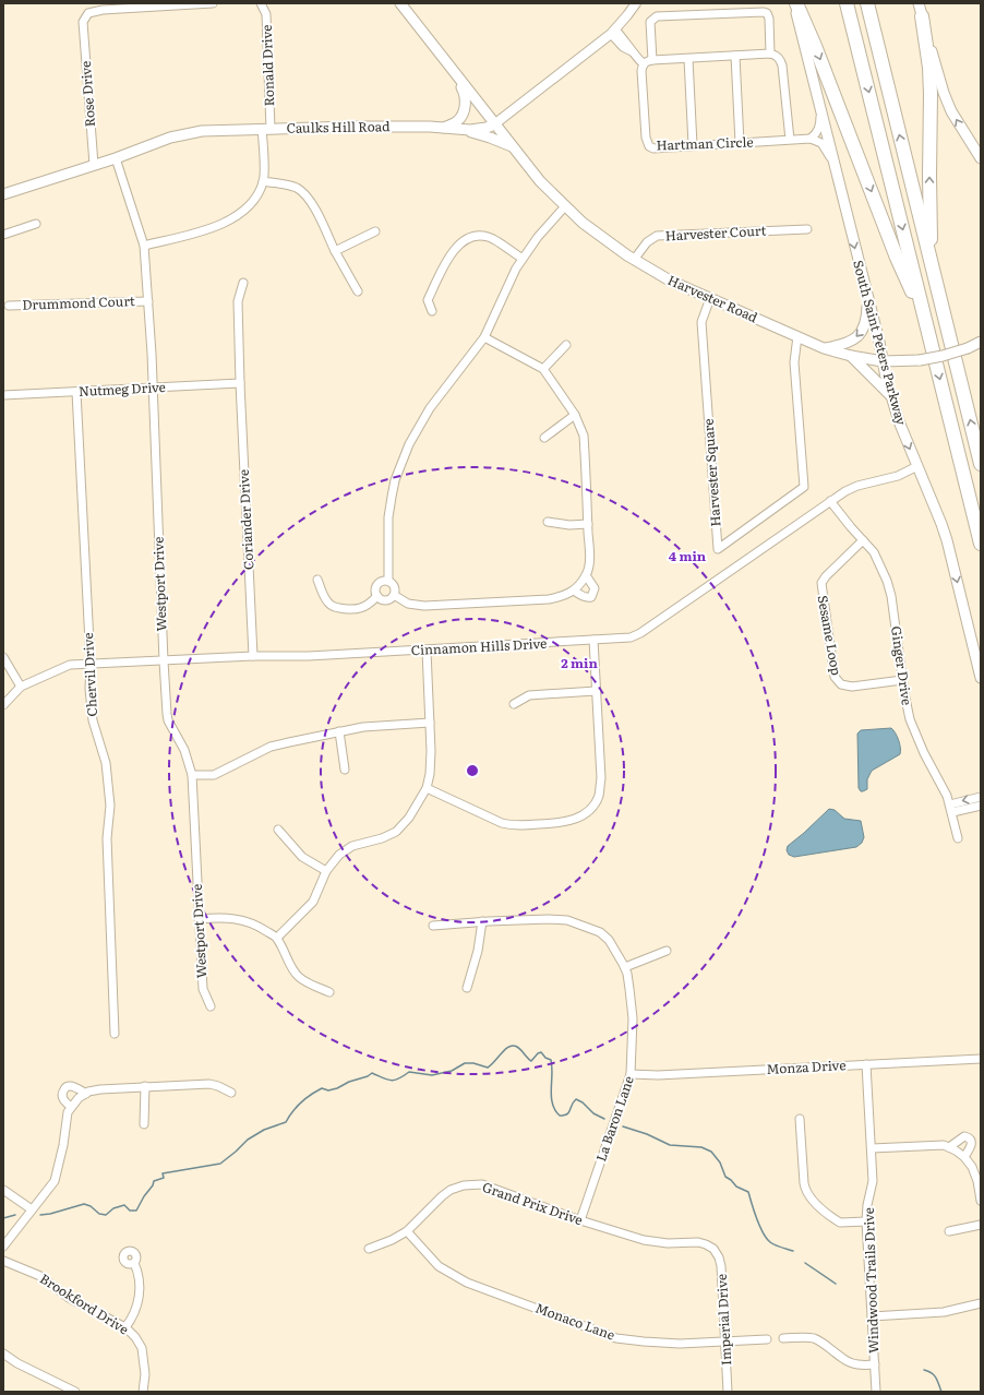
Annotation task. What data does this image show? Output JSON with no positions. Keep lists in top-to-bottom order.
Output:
{
  "streets": {
    "main road": ["Caulks Hill Road", "Harvester Road", "South Saint Peters Parkway"],
    "street": [
      "Ronald Drive",
      "Rose Drive",
      "Hartman Circle",
      "Harvester Court",
      "Drummond Court",
      "Nutmeg Drive",
      "Harvester Square",
      "Coriander Drive",
      "Westport Drive",
      "Sesame Loop",
      "Cinnamon Hills Drive",
      "Ginger Drive",
      "Chervil Drive",
      "Monza Drive",
      "La Baron Lane",
      "Grand Prix Drive",
      "Windwood Trails Drive",
      "Brookford Drive",
      "Imperial Drive",
      "Monaco Lane"
    ]
  },
  "crossings": [
    ["Ronald Drive", "Caulks Hill Road"],
    ["Rose Drive", "Caulks Hill Road"],
    ["Caulks Hill Road", "Harvester Road"],
    ["Caulks Hill Road", "Westport Drive"],
    ["Harvester Court", "Harvester Road"],
    ["Harvester Road", "South Saint Peters Parkway"],
    ["Harvester Road", "Harvester Square"],
    ["Drummond Court", "Westport Drive"],
    ["South Saint Peters Parkway", "Cinnamon Hills Drive"],
    ["Nutmeg Drive", "Coriander Drive"],
    ["Nutmeg Drive", "Westport Drive"],
    ["Nutmeg Drive", "Chervil Drive"],
    ["Coriander Drive", "Cinnamon Hills Drive"],
    ["Westport Drive", "Cinnamon Hills Drive"],
    ["Sesame Loop", "Ginger Drive"],
    ["Cinnamon Hills Drive", "Ginger Drive"],
    ["Cinnamon Hills Drive", "Chervil Drive"],
    ["Monza Drive", "La Baron Lane"],
    ["Monza Drive", "Windwood Trails Drive"],
    ["La Baron Lane", "Grand Prix Drive"],
    ["Grand Prix Drive", "Imperial Drive"],
    ["Grand Prix Drive", "Monaco Lane"],
    ["Imperial Drive", "Monaco Lane"]
  ],
  "one_way": ["South Saint Peters Parkway"],
  "rings": ["4 min", "2 min"]
}
